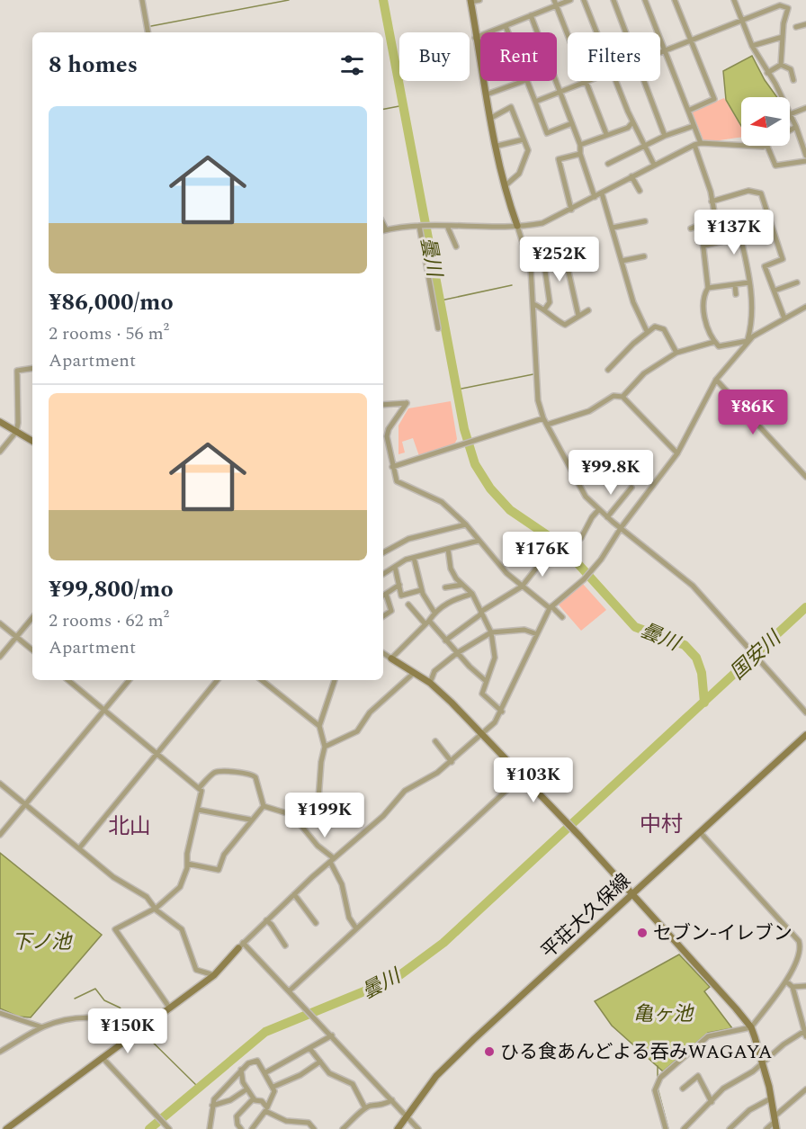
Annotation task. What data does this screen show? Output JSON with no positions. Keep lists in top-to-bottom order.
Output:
{
  "streets": {
    "street": ["平荘大久保線"]
  },
  "districts": ["中村", "北山"],
  "water": [
    "曇川",
    "国安川",
    "下ノ池",
    "亀ヶ池"
  ],
  "places": ["セブン-イレブン", "ひる食あんどよる吞みWAGAYA"],
  "north": "left",
  "page": {
    "chip": ["Buy", "Rent", "Filters"],
    "heading": "8 homes",
    "list": [
      {
        "name": "¥86,000/mo",
        "note": "2 rooms · 56 m² · Apartment"
      },
      {
        "name": "¥99,800/mo",
        "note": "2 rooms · 62 m² · Apartment"
      }
    ],
    "price": [
      "¥137K",
      "¥252K",
      "¥86K",
      "¥99.8K",
      "¥176K",
      "¥103K",
      "¥199K",
      "¥150K"
    ]
  }
}
